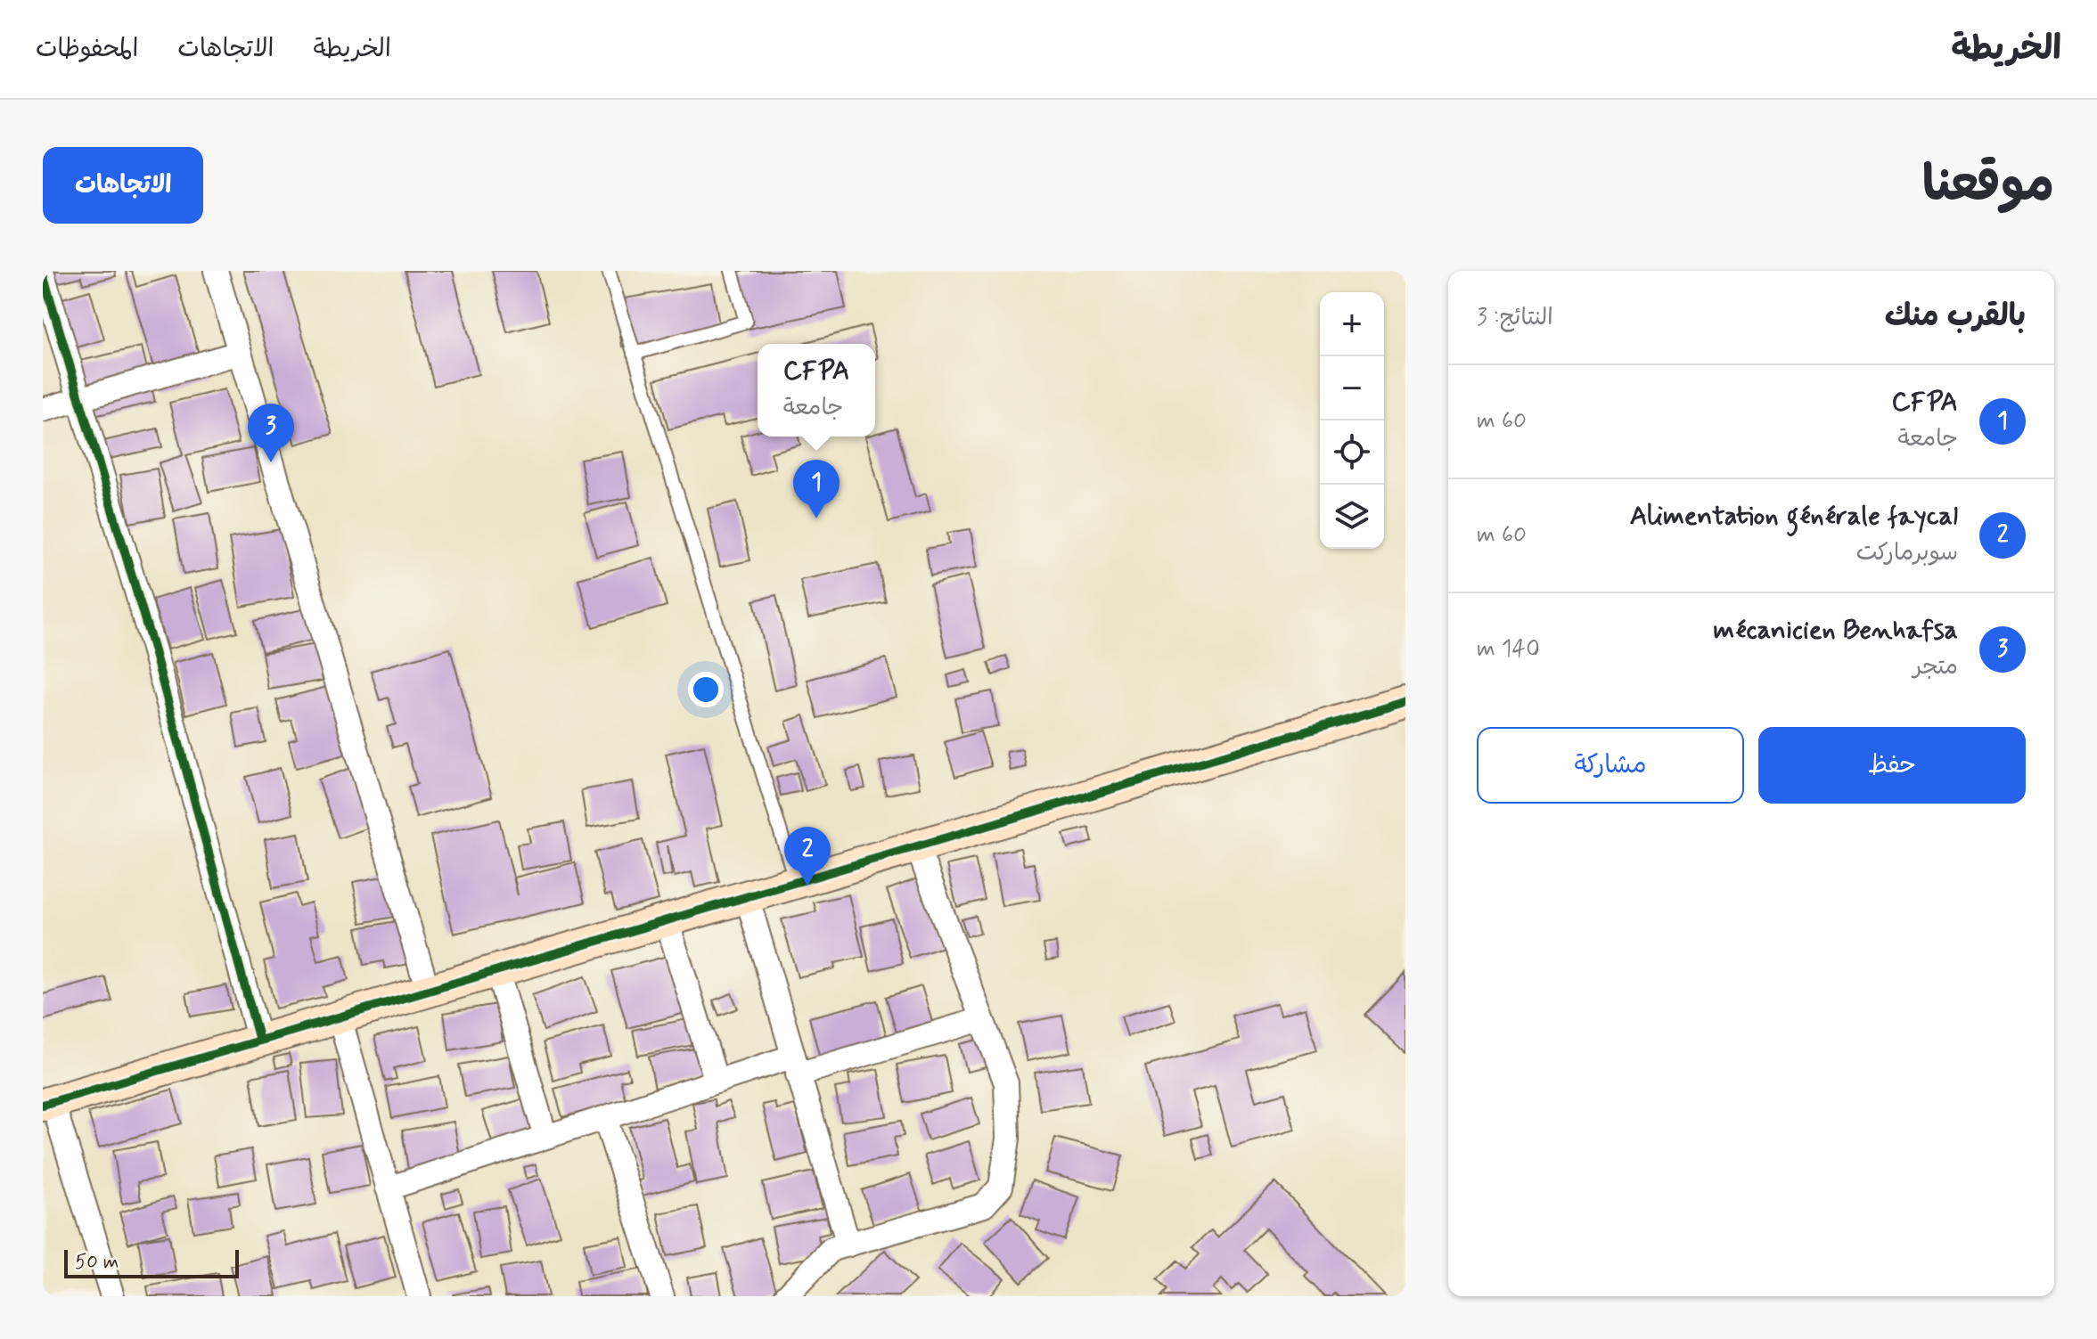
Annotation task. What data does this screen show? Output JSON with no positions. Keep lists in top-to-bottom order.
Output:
{
  "scale_bar": "50 m",
  "page": {
    "header": "الخريطة",
    "nav": ["الخريطة", "الاتجاهات", "المحفوظات"],
    "title": "موقعنا",
    "buttons": [
      "الاتجاهات",
      ["حفظ", "مشاركة"]
    ],
    "heading": ["بالقرب منك", "النتائج: 3"],
    "map_buttons": ["+", "−"],
    "popup": ["CFPA", "جامعة"],
    "list": [
      {
        "mark": "1",
        "name": "CFPA",
        "note": "جامعة",
        "value": "60 m"
      },
      {
        "mark": "2",
        "name": "Alimentation générale faycal",
        "note": "سوبرماركت",
        "value": "60 m"
      },
      {
        "mark": "3",
        "name": "mécanicien Benhafsa",
        "note": "متجر",
        "value": "140 m"
      }
    ],
    "pins": ["3", "1", "2"],
    "scale": "50 m"
  }
}
